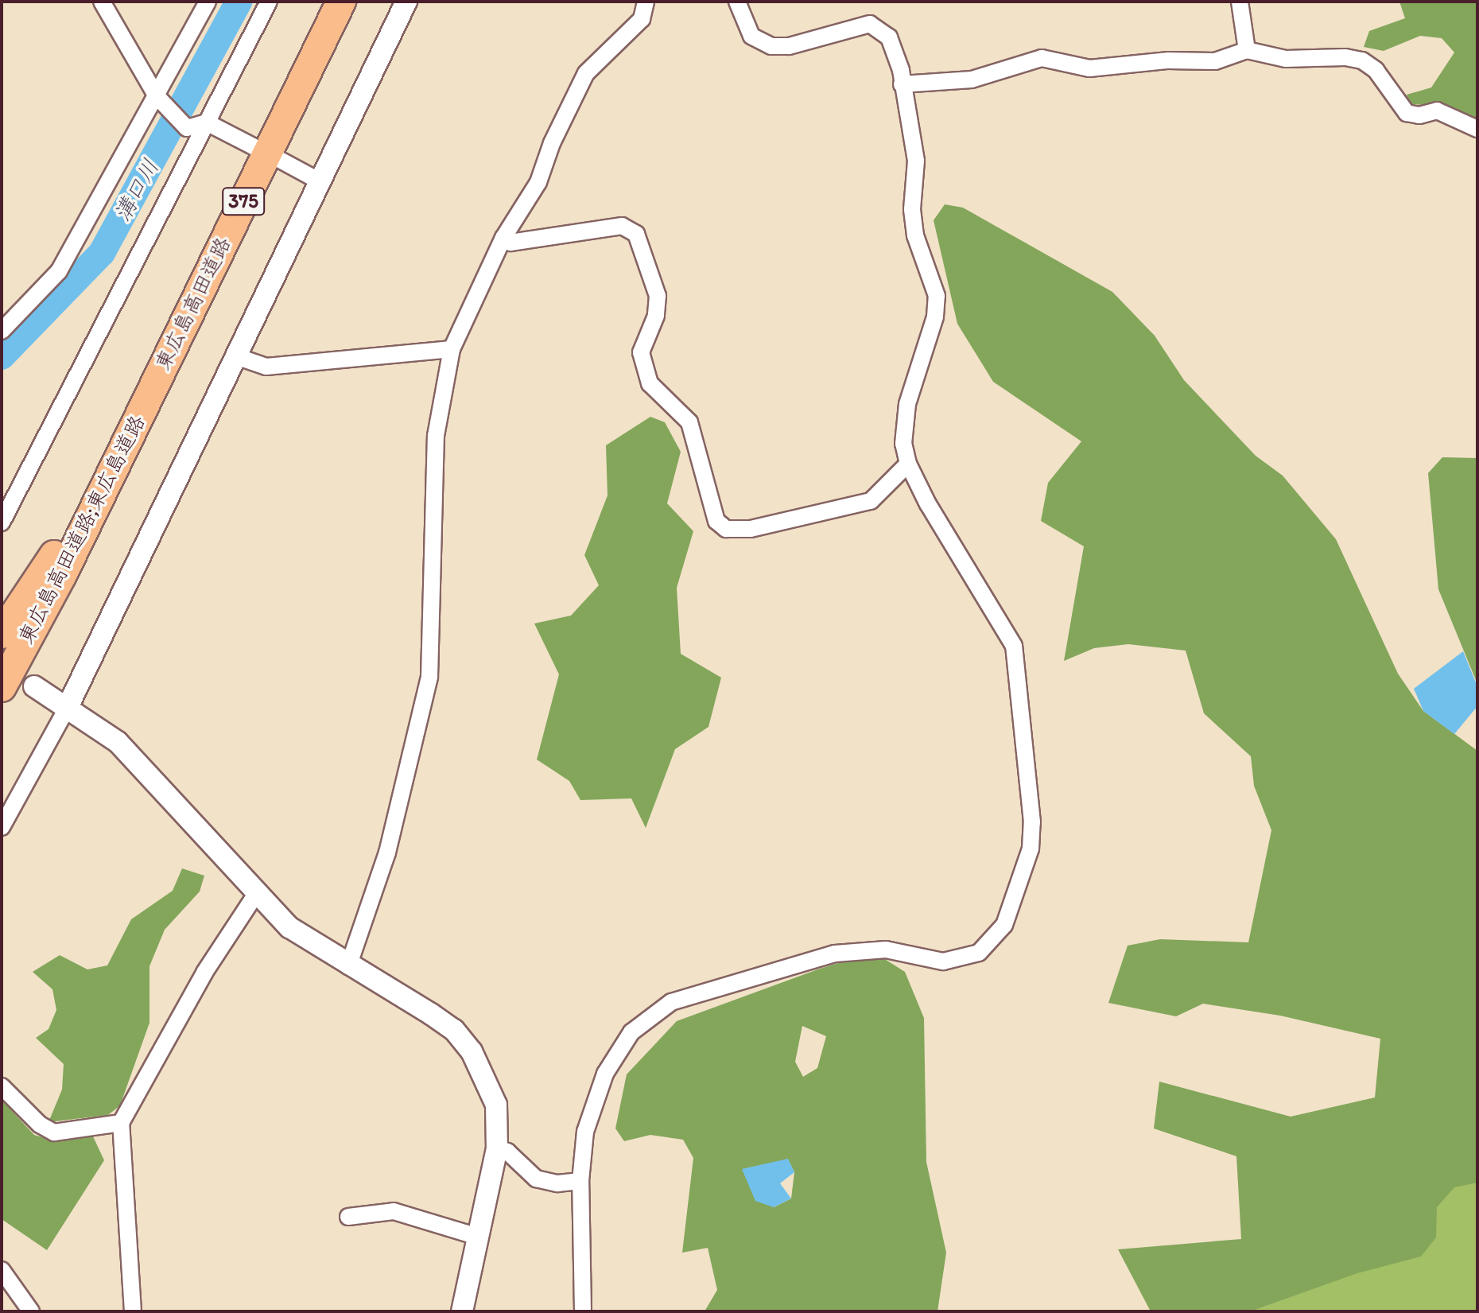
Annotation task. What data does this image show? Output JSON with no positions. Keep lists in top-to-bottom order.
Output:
{
  "streets": {
    "highway": ["375", "東広島高田道路", "東広島高田道路;東広島道路"]
  },
  "crossings": [
    ["東広島高田道路", "東広島高田道路;東広島道路"]
  ],
  "water": ["溝口川"]
}
